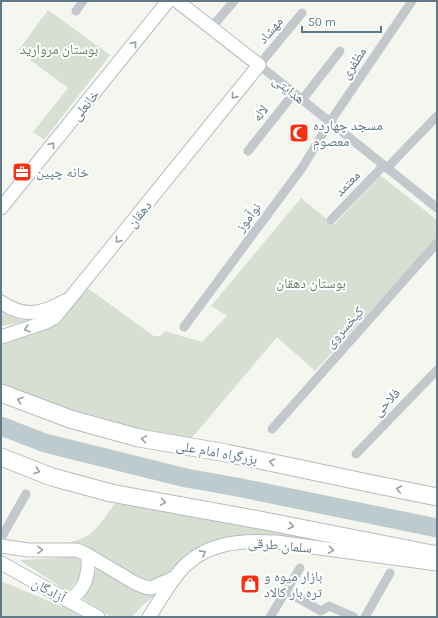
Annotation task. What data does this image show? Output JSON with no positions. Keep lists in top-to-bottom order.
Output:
{
  "streets": {
    "highway": ["بزرگراه امام علی"],
    "main road": [
      "هدایتی",
      "خانعلی",
      "دهقان",
      "سلمان طرقی",
      "آزادگان"
    ],
    "street": [
      "مهشاد",
      "مظفری",
      "لاله",
      "معتمد",
      "نوآموز",
      "کیخسروی",
      "فلاحی"
    ]
  },
  "crossings": [
    ["مهشاد", "هدایتی"],
    ["مهشاد", "دهقان"],
    ["مظفری", "هدایتی"],
    ["مظفری", "نوآموز"],
    ["هدایتی", "لاله"],
    ["هدایتی", "معتمد"],
    ["هدایتی", "دهقان"],
    ["هدایتی", "نوآموز"]
  ],
  "one_way": ["خانعلی", "دهقان", "سلمان طرقی"],
  "parks": ["بوستان مروارید", "بوستان دهقان"],
  "places": {
    "mosque": ["مسجد چهارده معصوم"],
    "office": ["خانه چپین"],
    "shop": ["بازار میوه و تره بار کالاد"]
  },
  "scale_bar": "50 m"
}
